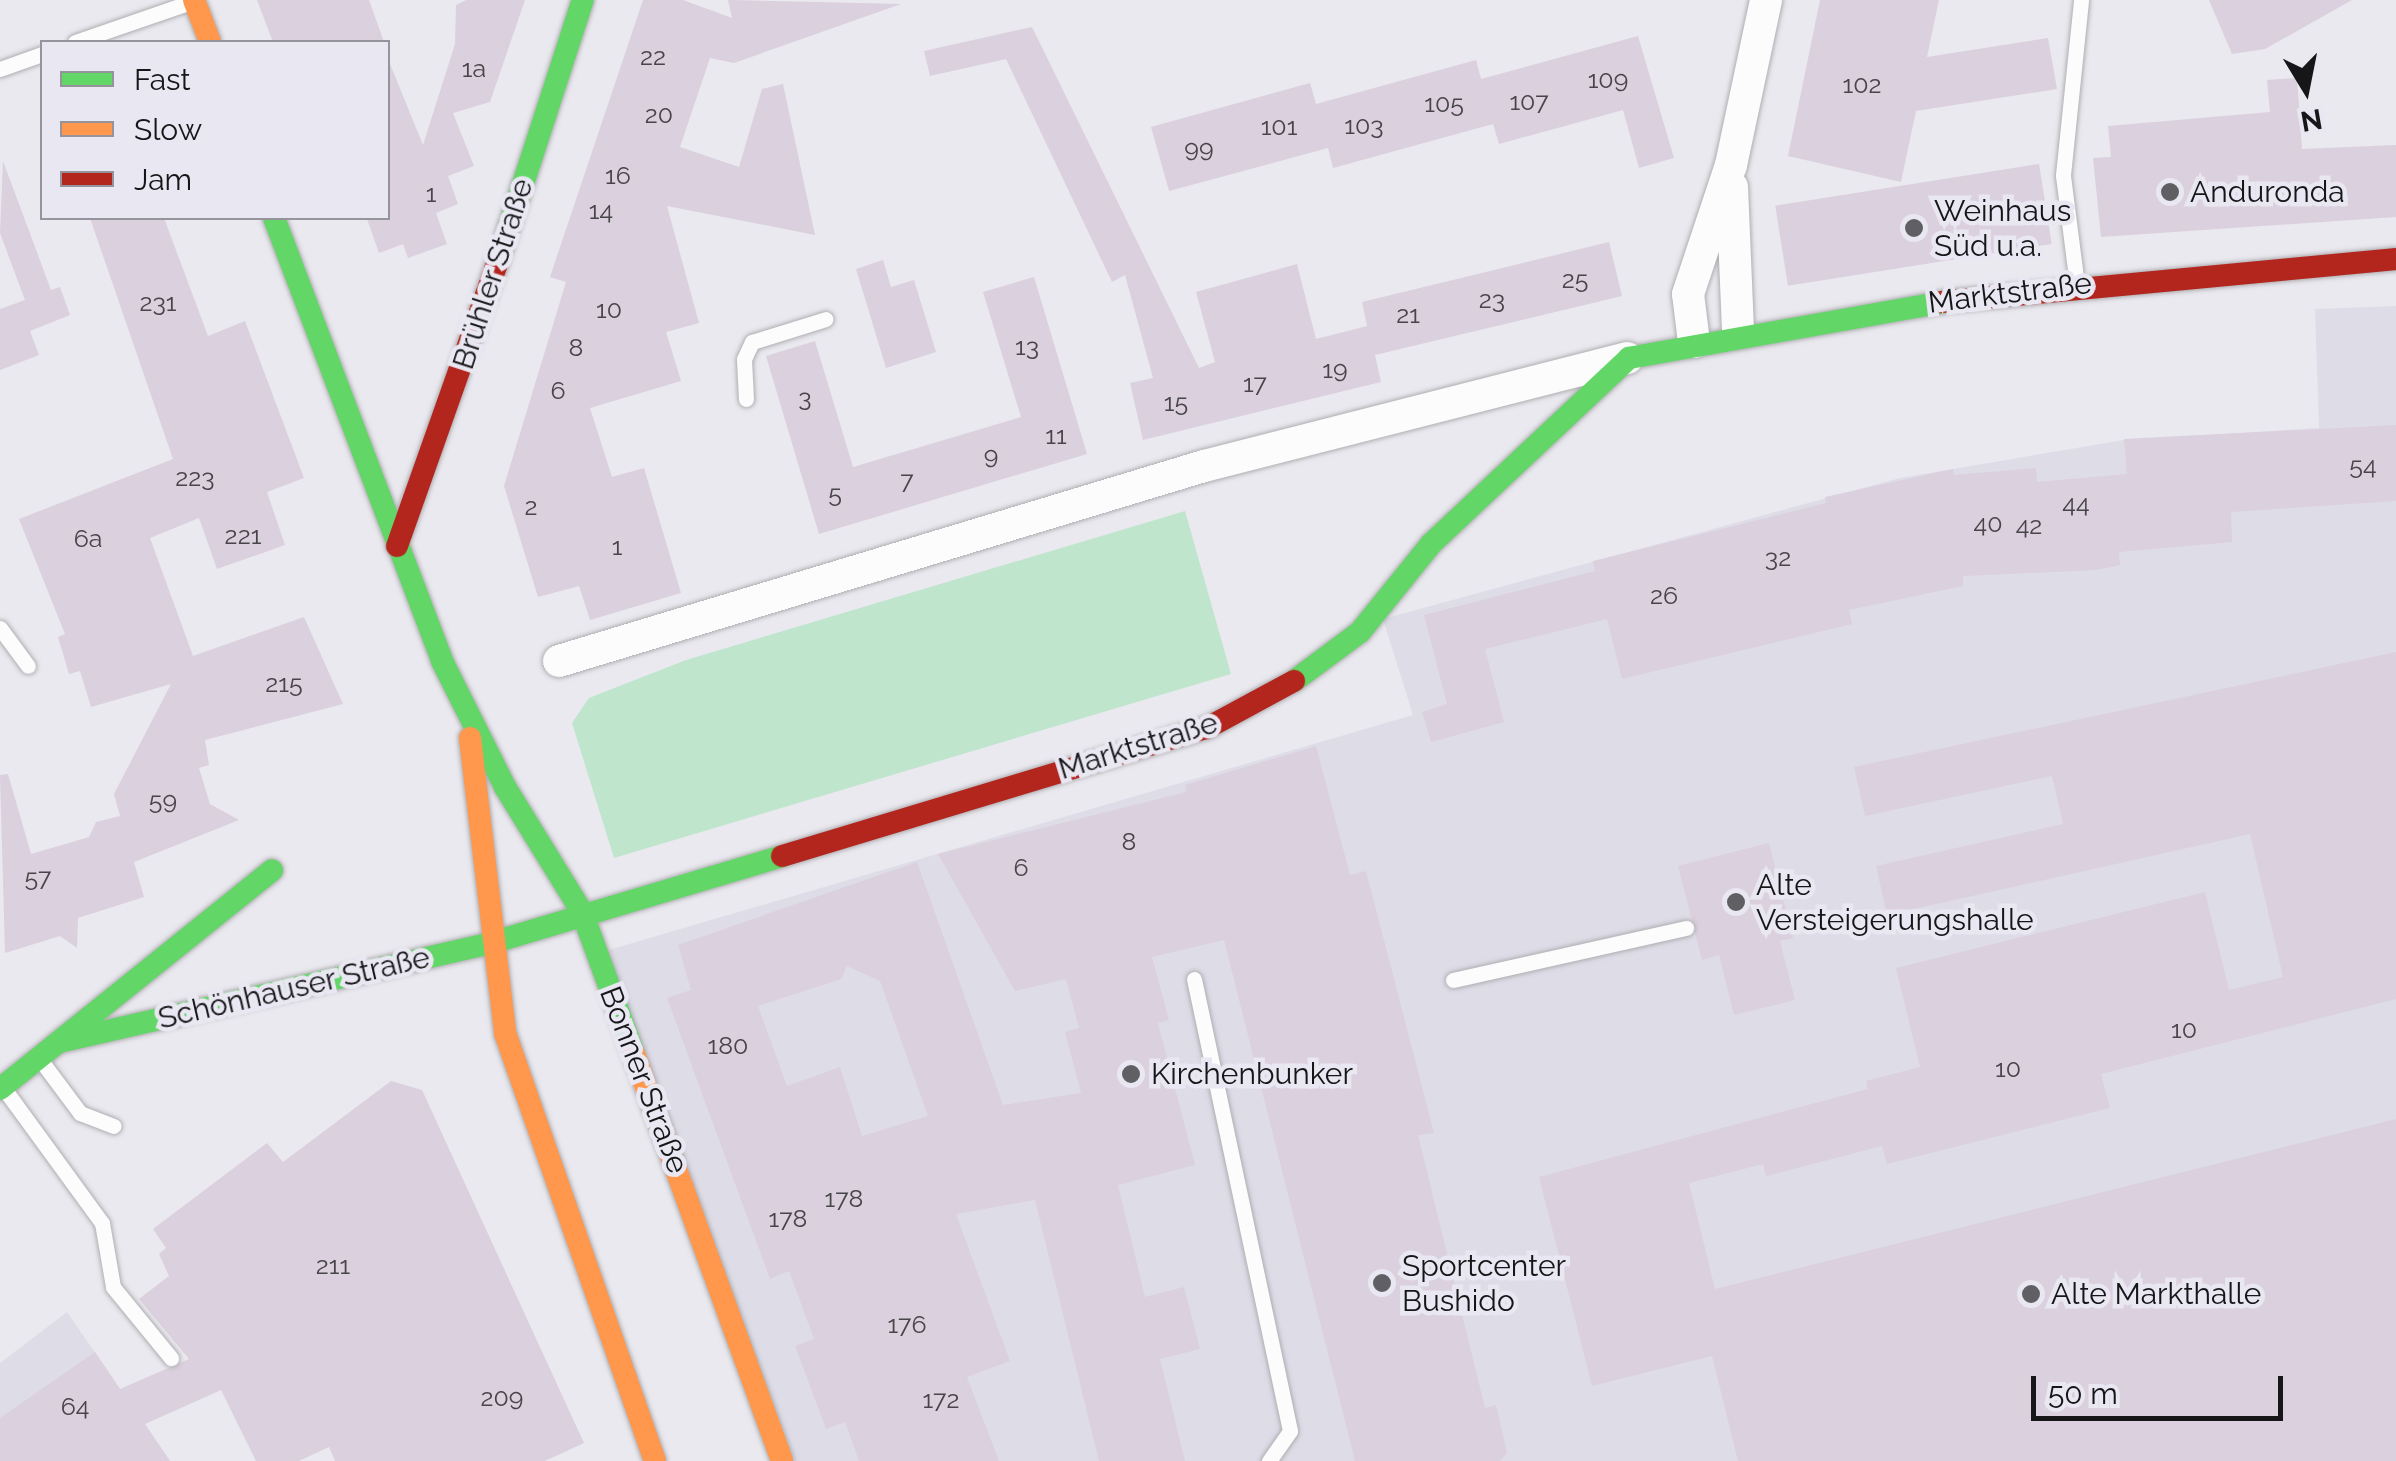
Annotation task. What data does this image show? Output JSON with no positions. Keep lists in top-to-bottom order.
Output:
{
  "streets": {
    "main road": [
      "Brühler Straße",
      "Marktstraße",
      "Schönhauser Straße",
      "Bonner Straße"
    ]
  },
  "crossings": [
    ["Brühler Straße", "Bonner Straße"],
    ["Marktstraße", "Schönhauser Straße"],
    ["Marktstraße", "Bonner Straße"],
    ["Schönhauser Straße", "Bonner Straße"]
  ],
  "places": [
    "Anduronda",
    "Weinhaus Süd u.a.",
    "Alte Versteigerungshalle",
    "Kirchenbunker",
    "Sportcenter Bushido",
    "Alte Markthalle"
  ],
  "house_numbers": [
    "22",
    "1a",
    "109",
    "102",
    "107",
    "105",
    "20",
    "103",
    "101",
    "99",
    "16",
    "1",
    "14",
    "25",
    "23",
    "231",
    "10",
    "21",
    "13",
    "8",
    "19",
    "17",
    "6",
    "3",
    "15",
    "11",
    "9",
    "54",
    "223",
    "7",
    "5",
    "44",
    "2",
    "40",
    "42",
    "221",
    "6a",
    "1",
    "32",
    "26",
    "215",
    "59",
    "8",
    "6",
    "57",
    "10",
    "180",
    "10",
    "178",
    "178",
    "211",
    "176",
    "209",
    "172",
    "64"
  ],
  "legend": ["Fast", "Slow", "Jam"],
  "scale_bar": "50 m",
  "north": "bottom"
}
